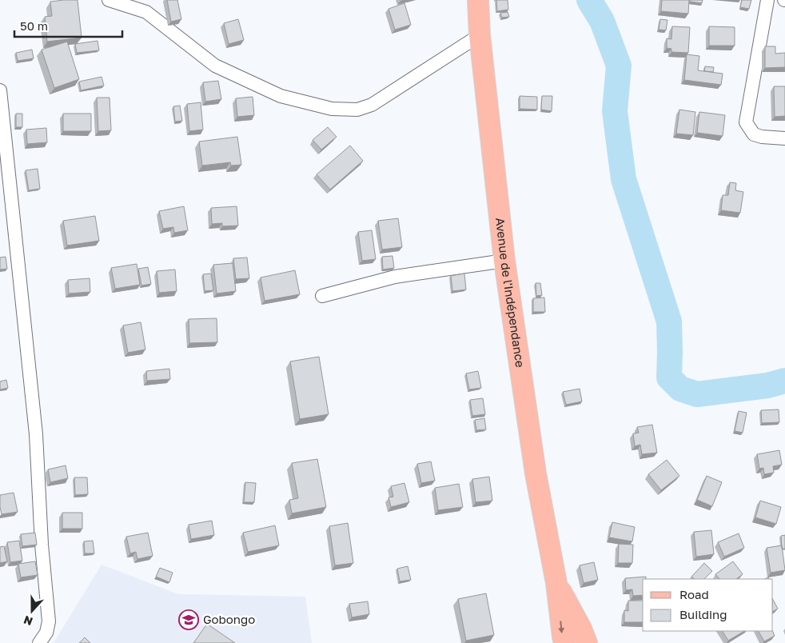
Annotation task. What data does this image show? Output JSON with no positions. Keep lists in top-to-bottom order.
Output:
{
  "streets": {
    "main road": ["Avenue de l'Indépendance"]
  },
  "places": {
    "school or university": ["Gobongo"]
  },
  "legend": ["Road", "Building"],
  "scale_bar": "50 m",
  "north": "bottom"
}
